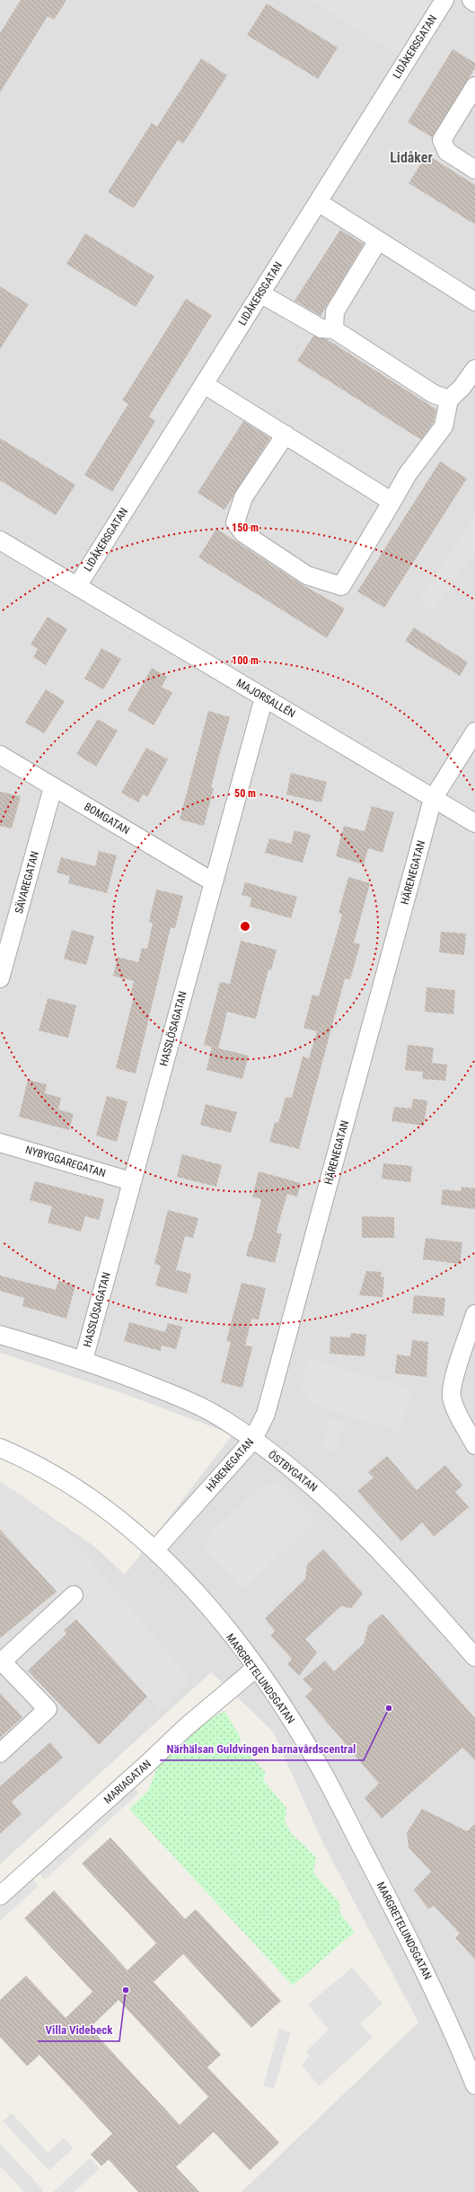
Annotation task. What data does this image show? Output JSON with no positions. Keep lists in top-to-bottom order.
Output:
{
  "streets": {
    "street": [
      "LIDÅKERSGATAN",
      "MAJORSALLÉN",
      "BOMGATAN",
      "HÄRENEGATAN",
      "SÄVAREGATAN",
      "HASSLÖSAGATAN",
      "NYBYGGAREGATAN",
      "ÖSTBYGATAN",
      "MARGRETELUNDSGATAN",
      "MARIAGATAN"
    ]
  },
  "crossings": [
    ["LIDÅKERSGATAN", "MAJORSALLÉN"],
    ["MAJORSALLÉN", "HÄRENEGATAN"],
    ["MAJORSALLÉN", "HASSLÖSAGATAN"],
    ["BOMGATAN", "SÄVAREGATAN"],
    ["BOMGATAN", "HASSLÖSAGATAN"],
    ["HÄRENEGATAN", "ÖSTBYGATAN"],
    ["HÄRENEGATAN", "MARGRETELUNDSGATAN"],
    ["HASSLÖSAGATAN", "NYBYGGAREGATAN"],
    ["HASSLÖSAGATAN", "ÖSTBYGATAN"],
    ["MARGRETELUNDSGATAN", "MARIAGATAN"]
  ],
  "districts": ["Lidåker"],
  "places": ["Närhälsan Guldvingen barnavårdscentral", "Villa Videbeck"],
  "rings": ["150 m", "100 m", "50 m"]
}
